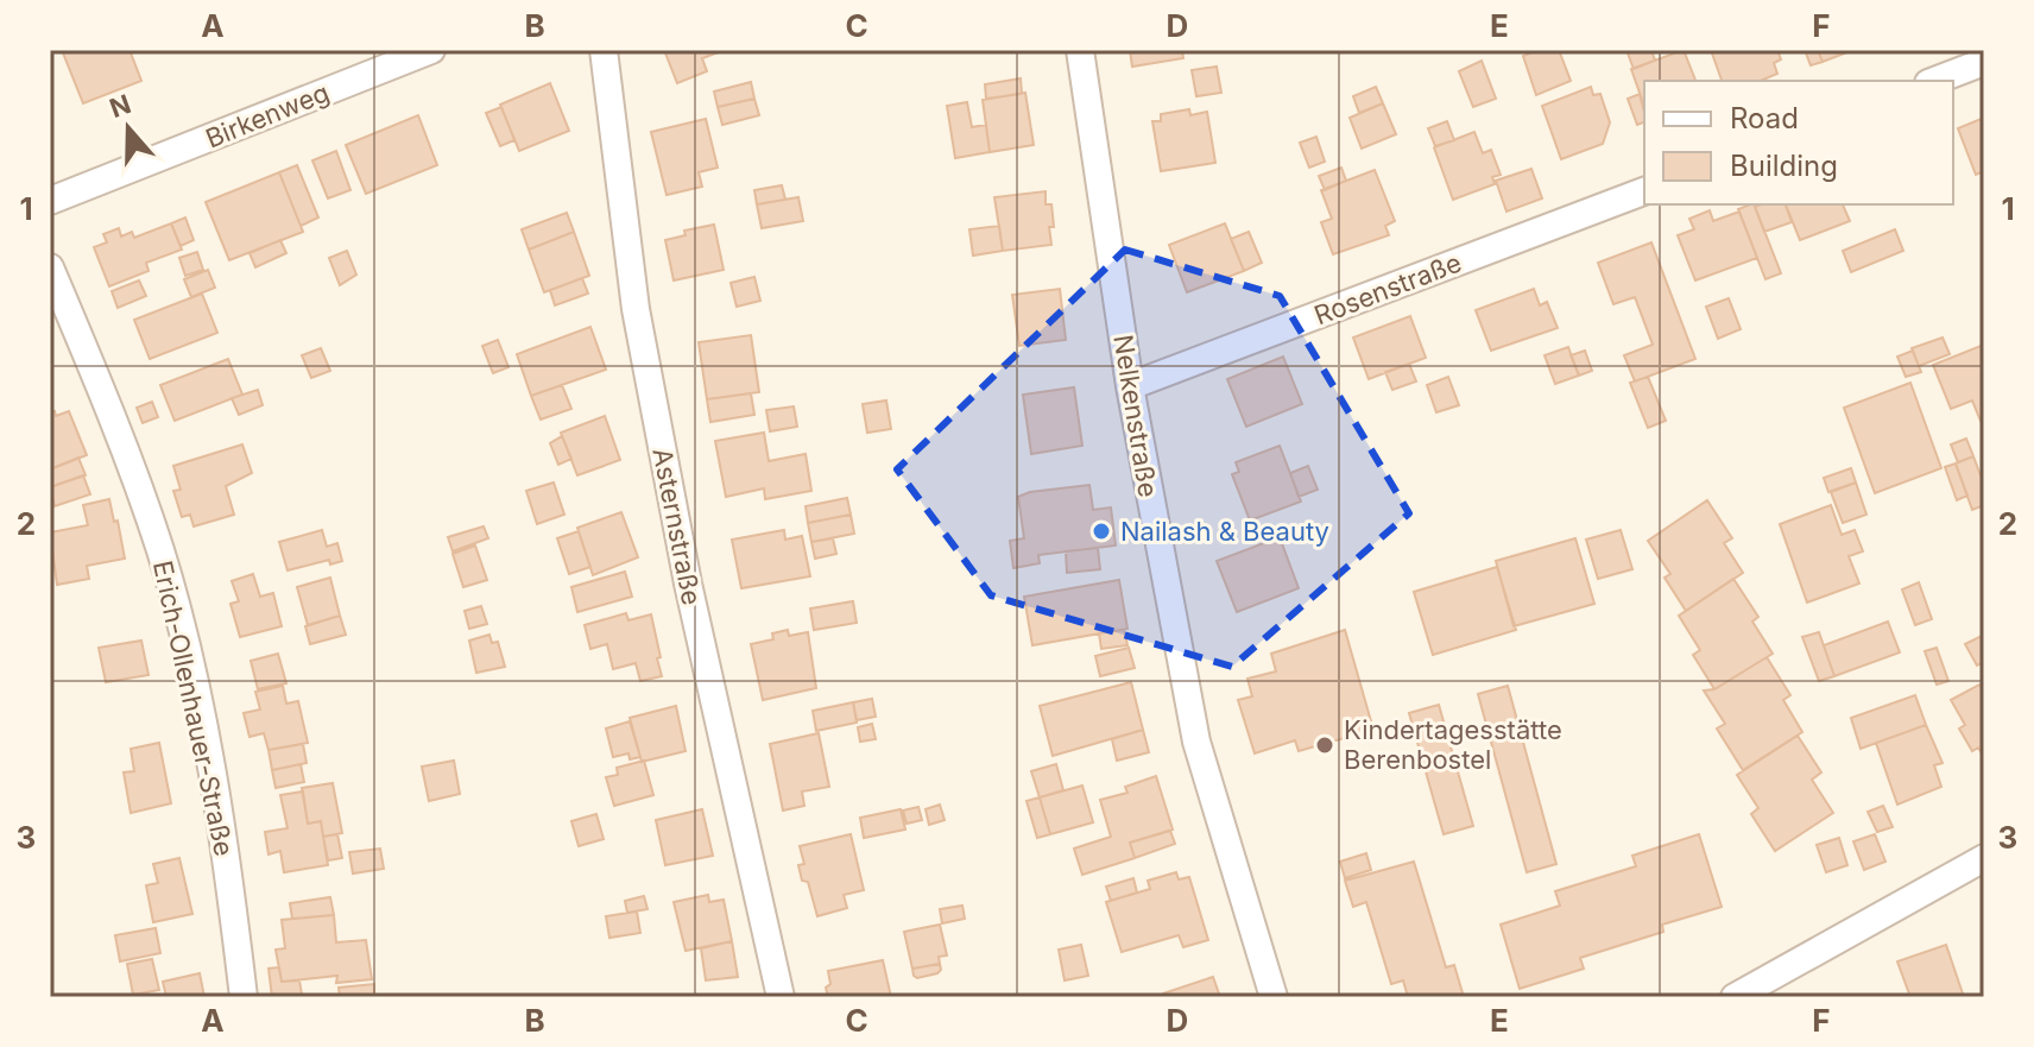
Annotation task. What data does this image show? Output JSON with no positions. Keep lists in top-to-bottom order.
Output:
{
  "streets": {
    "street": [
      "Birkenweg",
      "Rosenstraße",
      "Nelkenstraße",
      "Asternstraße",
      "Erich-Ollenhauer-Straße"
    ]
  },
  "crossings": [
    ["Rosenstraße", "Nelkenstraße"]
  ],
  "places": ["Nailash & Beauty", "Kindertagesstätte Berenbostel"],
  "legend": ["Road", "Building"],
  "north": "top",
  "grid": {
    "columns": [
      "A",
      "B",
      "C",
      "D",
      "E",
      "F"
    ],
    "rows": ["1", "2", "3"]
  }
}
